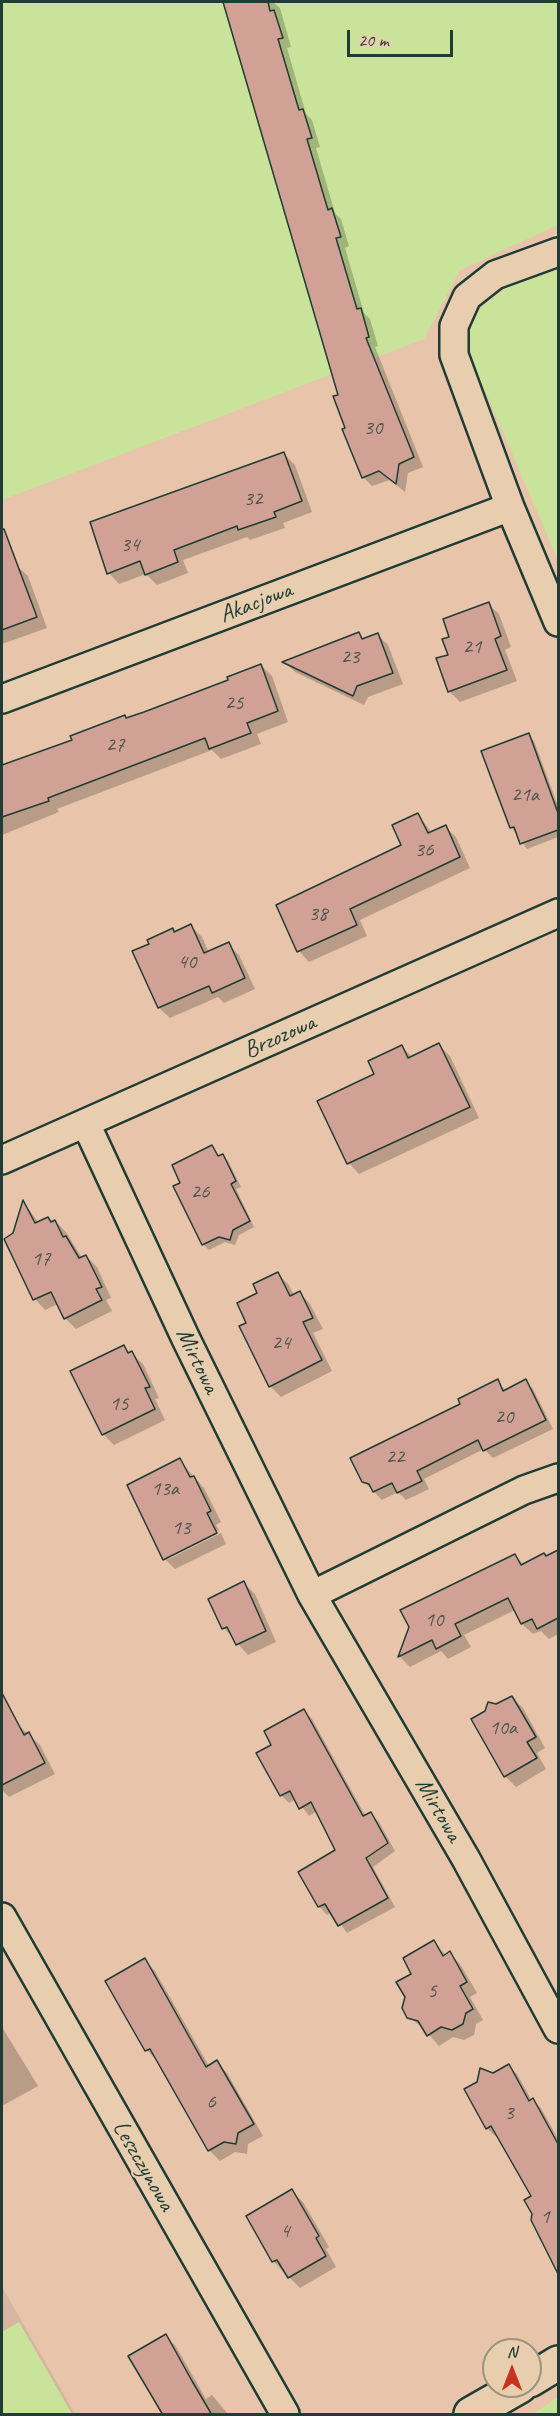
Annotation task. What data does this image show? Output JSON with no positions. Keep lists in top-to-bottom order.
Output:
{
  "streets": {
    "street": [
      "Akacjowa",
      "Brzozowa",
      "Mirtowa",
      "Leszczynowa"
    ]
  },
  "crossings": [
    ["Brzozowa", "Mirtowa"]
  ],
  "house_numbers": [
    "30",
    "32",
    "34",
    "21",
    "23",
    "25",
    "27",
    "21a",
    "36",
    "38",
    "40",
    "26",
    "17",
    "24",
    "15",
    "20",
    "22",
    "13a",
    "13",
    "10",
    "10a",
    "5",
    "6",
    "3",
    "1",
    "4"
  ],
  "scale_bar": "20 m",
  "north": "top"
}
